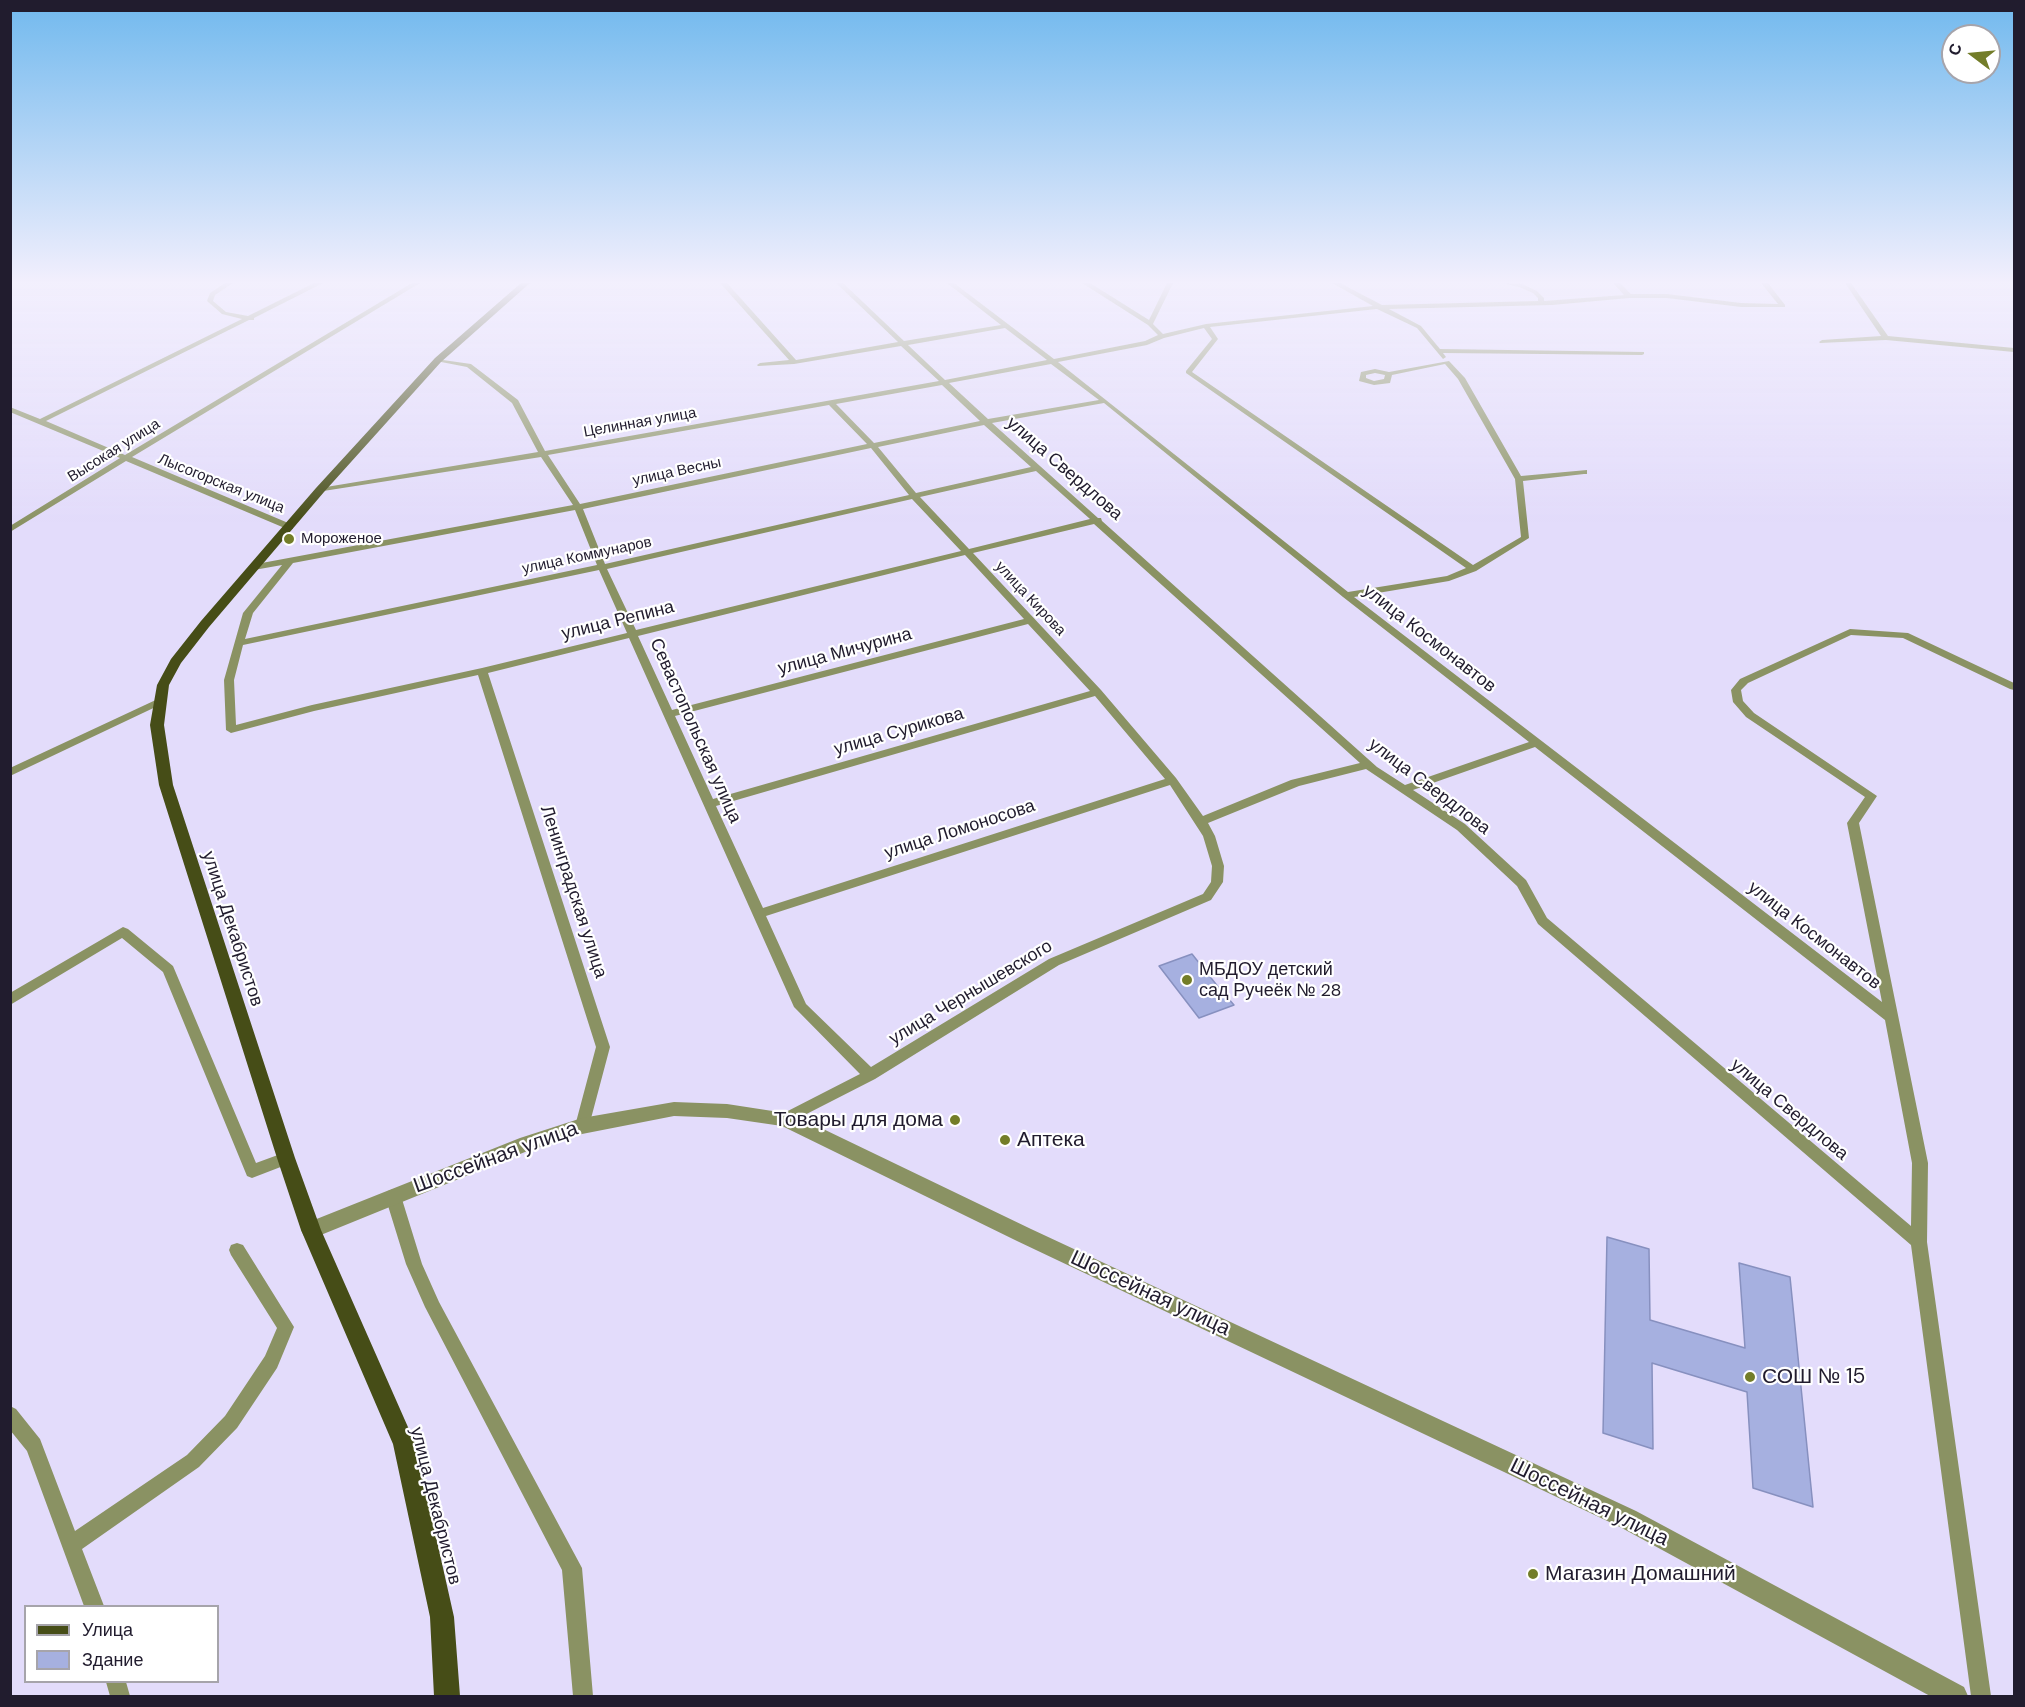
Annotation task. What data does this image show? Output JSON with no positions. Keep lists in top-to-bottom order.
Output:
{
  "streets": {
    "main road": ["улица Декабристов"],
    "street": [
      "Целинная улица",
      "Высокая улица",
      "улица Свердлова",
      "улица Весны",
      "Лысогорская улица",
      "улица Коммунаров",
      "улица Кирова",
      "улица Репина",
      "улица Космонавтов",
      "улица Мичурина",
      "Севастопольская улица",
      "улица Сурикова",
      "улица Ломоносова",
      "Ленинградская улица",
      "улица Чернышевского",
      "Шоссейная улица"
    ]
  },
  "crossings": [
    ["Целинная улица", "улица Свердлова"],
    ["Целинная улица", "улица Кирова"],
    ["Целинная улица", "Севастопольская улица"],
    ["Целинная улица", "улица Декабристов"],
    ["Высокая улица", "Лысогорская улица"],
    ["улица Свердлова", "улица Весны"],
    ["улица Свердлова", "улица Коммунаров"],
    ["улица Свердлова", "улица Репина"],
    ["улица Весны", "улица Кирова"],
    ["улица Весны", "улица Космонавтов"],
    ["улица Весны", "Севастопольская улица"],
    ["улица Весны", "улица Декабристов"],
    ["Лысогорская улица", "улица Декабристов"],
    ["улица Коммунаров", "улица Кирова"],
    ["улица Коммунаров", "улица Репина"],
    ["улица Коммунаров", "Севастопольская улица"],
    ["улица Кирова", "улица Репина"],
    ["улица Кирова", "улица Мичурина"],
    ["улица Кирова", "улица Сурикова"],
    ["улица Кирова", "улица Ломоносова"],
    ["улица Кирова", "улица Чернышевского"],
    ["улица Репина", "Севастопольская улица"],
    ["улица Репина", "Ленинградская улица"],
    ["улица Мичурина", "Севастопольская улица"],
    ["Севастопольская улица", "улица Сурикова"],
    ["Севастопольская улица", "улица Ломоносова"],
    ["Севастопольская улица", "улица Чернышевского"],
    ["Ленинградская улица", "Шоссейная улица"],
    ["улица Декабристов", "Шоссейная улица"],
    ["улица Чернышевского", "Шоссейная улица"]
  ],
  "places": [
    "Мороженое",
    "МБДОУ детский сад Ручеёк № 28",
    "Товары для дома",
    "Аптека",
    "СОШ № 15",
    "Магазин Домашний"
  ],
  "legend": ["Улица", "Здание"],
  "north": "left"
}
